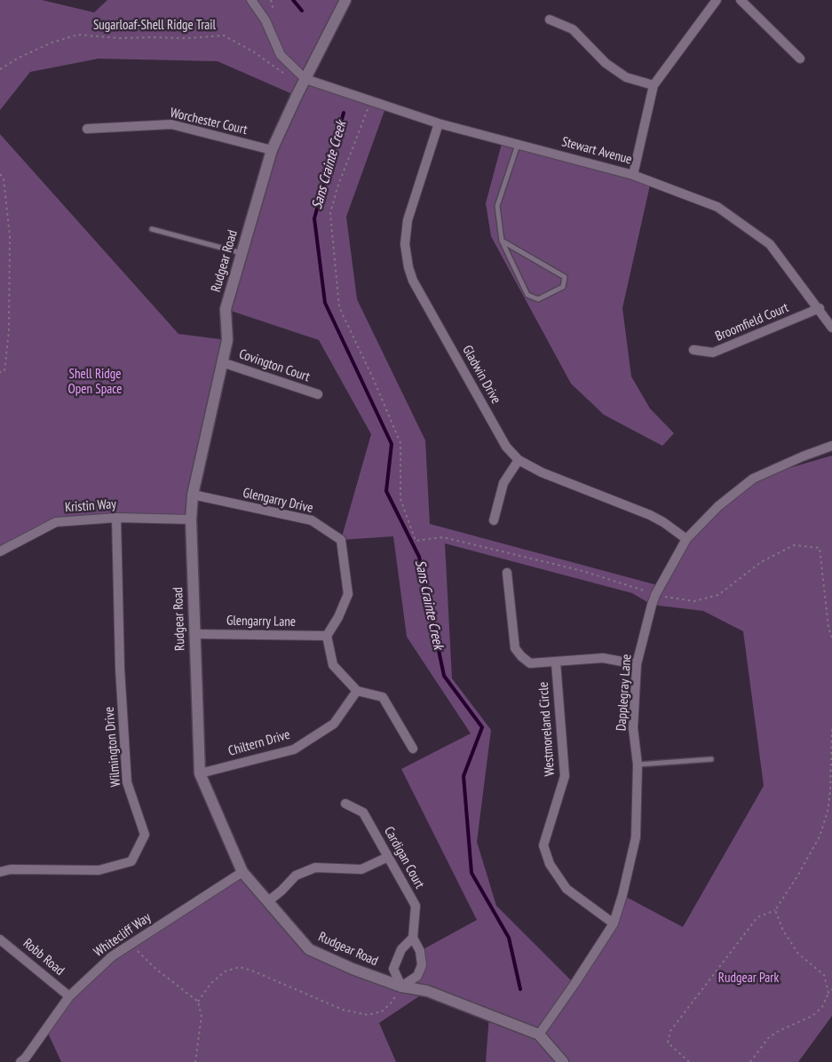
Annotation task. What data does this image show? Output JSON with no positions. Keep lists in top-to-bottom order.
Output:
{
  "streets": {
    "street": [
      "Worchester Court",
      "Stewart Avenue",
      "Rudgear Road",
      "Broomfield Court",
      "Covington Court",
      "Gladwin Drive",
      "Glengarry Drive",
      "Kristin Way",
      "Glengarry Lane",
      "Dapplegray Lane",
      "Westmoreland Circle",
      "Chiltern Drive",
      "Wilmington Drive",
      "Cardigan Court",
      "Whitecliff Way",
      "Robb Road"
    ],
    "path": ["Sugarloaf-Shell Ridge Trail"]
  },
  "crossings": [
    ["Sugarloaf-Shell Ridge Trail", "Stewart Avenue"],
    ["Sugarloaf-Shell Ridge Trail", "Rudgear Road"],
    ["Worchester Court", "Rudgear Road"],
    ["Stewart Avenue", "Rudgear Road"],
    ["Stewart Avenue", "Broomfield Court"],
    ["Stewart Avenue", "Gladwin Drive"],
    ["Rudgear Road", "Covington Court"],
    ["Rudgear Road", "Glengarry Drive"],
    ["Rudgear Road", "Kristin Way"],
    ["Rudgear Road", "Glengarry Lane"],
    ["Rudgear Road", "Dapplegray Lane"],
    ["Rudgear Road", "Chiltern Drive"],
    ["Rudgear Road", "Cardigan Court"],
    ["Rudgear Road", "Whitecliff Way"],
    ["Gladwin Drive", "Dapplegray Lane"],
    ["Glengarry Drive", "Glengarry Lane"],
    ["Kristin Way", "Wilmington Drive"],
    ["Dapplegray Lane", "Westmoreland Circle"],
    ["Whitecliff Way", "Robb Road"]
  ],
  "water": ["Sans Crainte Creek"],
  "parks": ["Shell Ridge Open Space", "Rudgear Park"]
}
